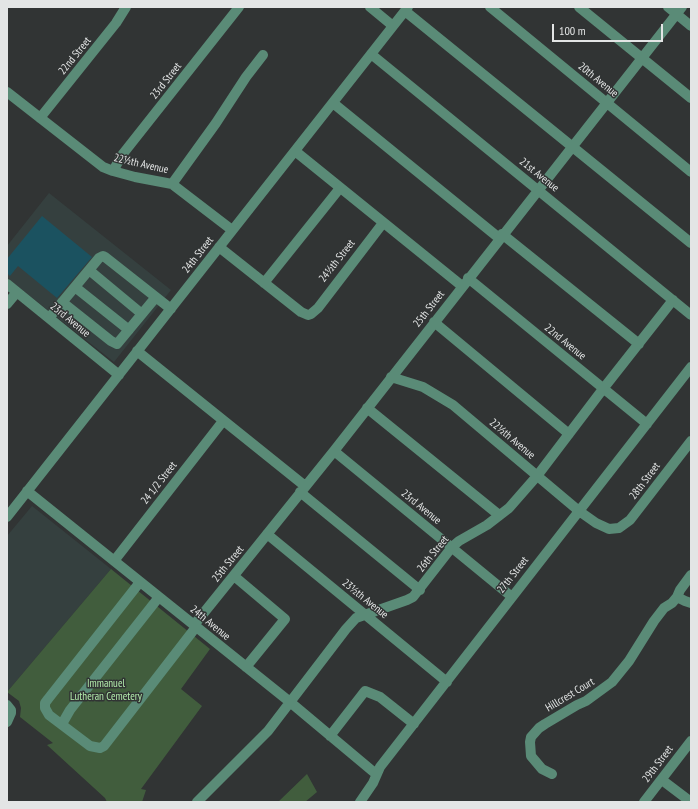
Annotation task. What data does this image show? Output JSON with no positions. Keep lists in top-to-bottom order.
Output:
{
  "streets": {
    "street": [
      "22nd Street",
      "20th Avenue",
      "23rd Street",
      "22½th Avenue",
      "21st Avenue",
      "24th Street",
      "24½th Street",
      "25th Street",
      "23rd Avenue",
      "22nd Avenue",
      "28th Street",
      "24 1/2 Street",
      "26th Street",
      "27th Street",
      "23½th Avenue",
      "24th Avenue",
      "Hillcrest Court",
      "29th Street"
    ]
  },
  "crossings": [
    ["22nd Street", "22½th Avenue"],
    ["20th Avenue", "25th Street"],
    ["23rd Street", "22½th Avenue"],
    ["22½th Avenue", "24th Street"],
    ["22½th Avenue", "25th Street"],
    ["22½th Avenue", "28th Street"],
    ["22½th Avenue", "26th Street"],
    ["22½th Avenue", "27th Street"],
    ["21st Avenue", "24th Street"],
    ["21st Avenue", "25th Street"],
    ["21st Avenue", "26th Street"],
    ["24th Street", "23rd Avenue"],
    ["24th Street", "22nd Avenue"],
    ["24th Street", "24th Avenue"],
    ["24½th Street", "22nd Avenue"],
    ["25th Street", "23rd Avenue"],
    ["25th Street", "22nd Avenue"],
    ["25th Street", "23½th Avenue"],
    ["25th Street", "24th Avenue"],
    ["23rd Avenue", "26th Street"],
    ["23rd Avenue", "27th Street"],
    ["22nd Avenue", "26th Street"],
    ["22nd Avenue", "27th Street"],
    ["24 1/2 Street", "24th Avenue"],
    ["26th Street", "23½th Avenue"],
    ["26th Street", "24th Avenue"],
    ["27th Street", "23½th Avenue"],
    ["27th Street", "24th Avenue"]
  ],
  "parks": ["Immanuel Lutheran Cemetery"],
  "scale_bar": "100 m"
}
